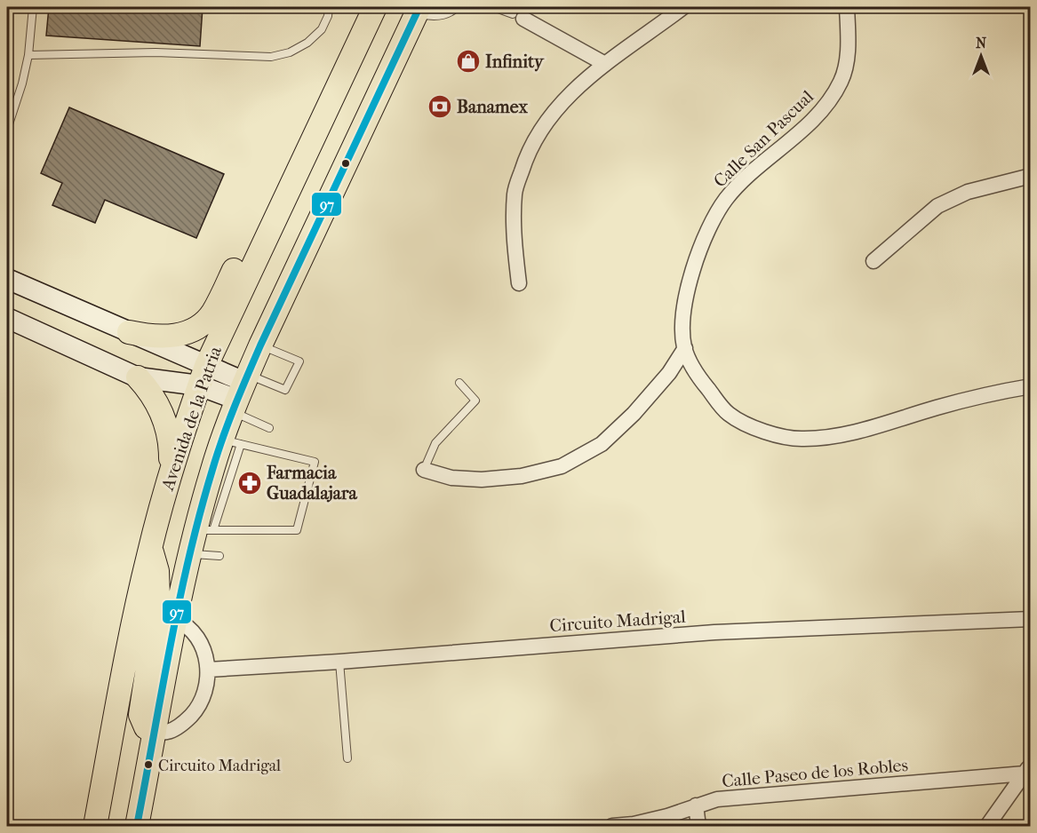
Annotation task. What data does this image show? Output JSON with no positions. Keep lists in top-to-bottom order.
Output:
{
  "streets": {
    "main road": ["Avenida de la Patria"],
    "street": ["Calle San Pascual", "Circuito Madrigal", "Calle Paseo de los Robles"]
  },
  "places": {
    "shop": ["Infinity"],
    "bank": ["Banamex"],
    "pharmacy": ["Farmacia Guadalajara"],
    "other": ["Circuito Madrigal"]
  },
  "lines": ["transit line 97"],
  "north": "top"
}
